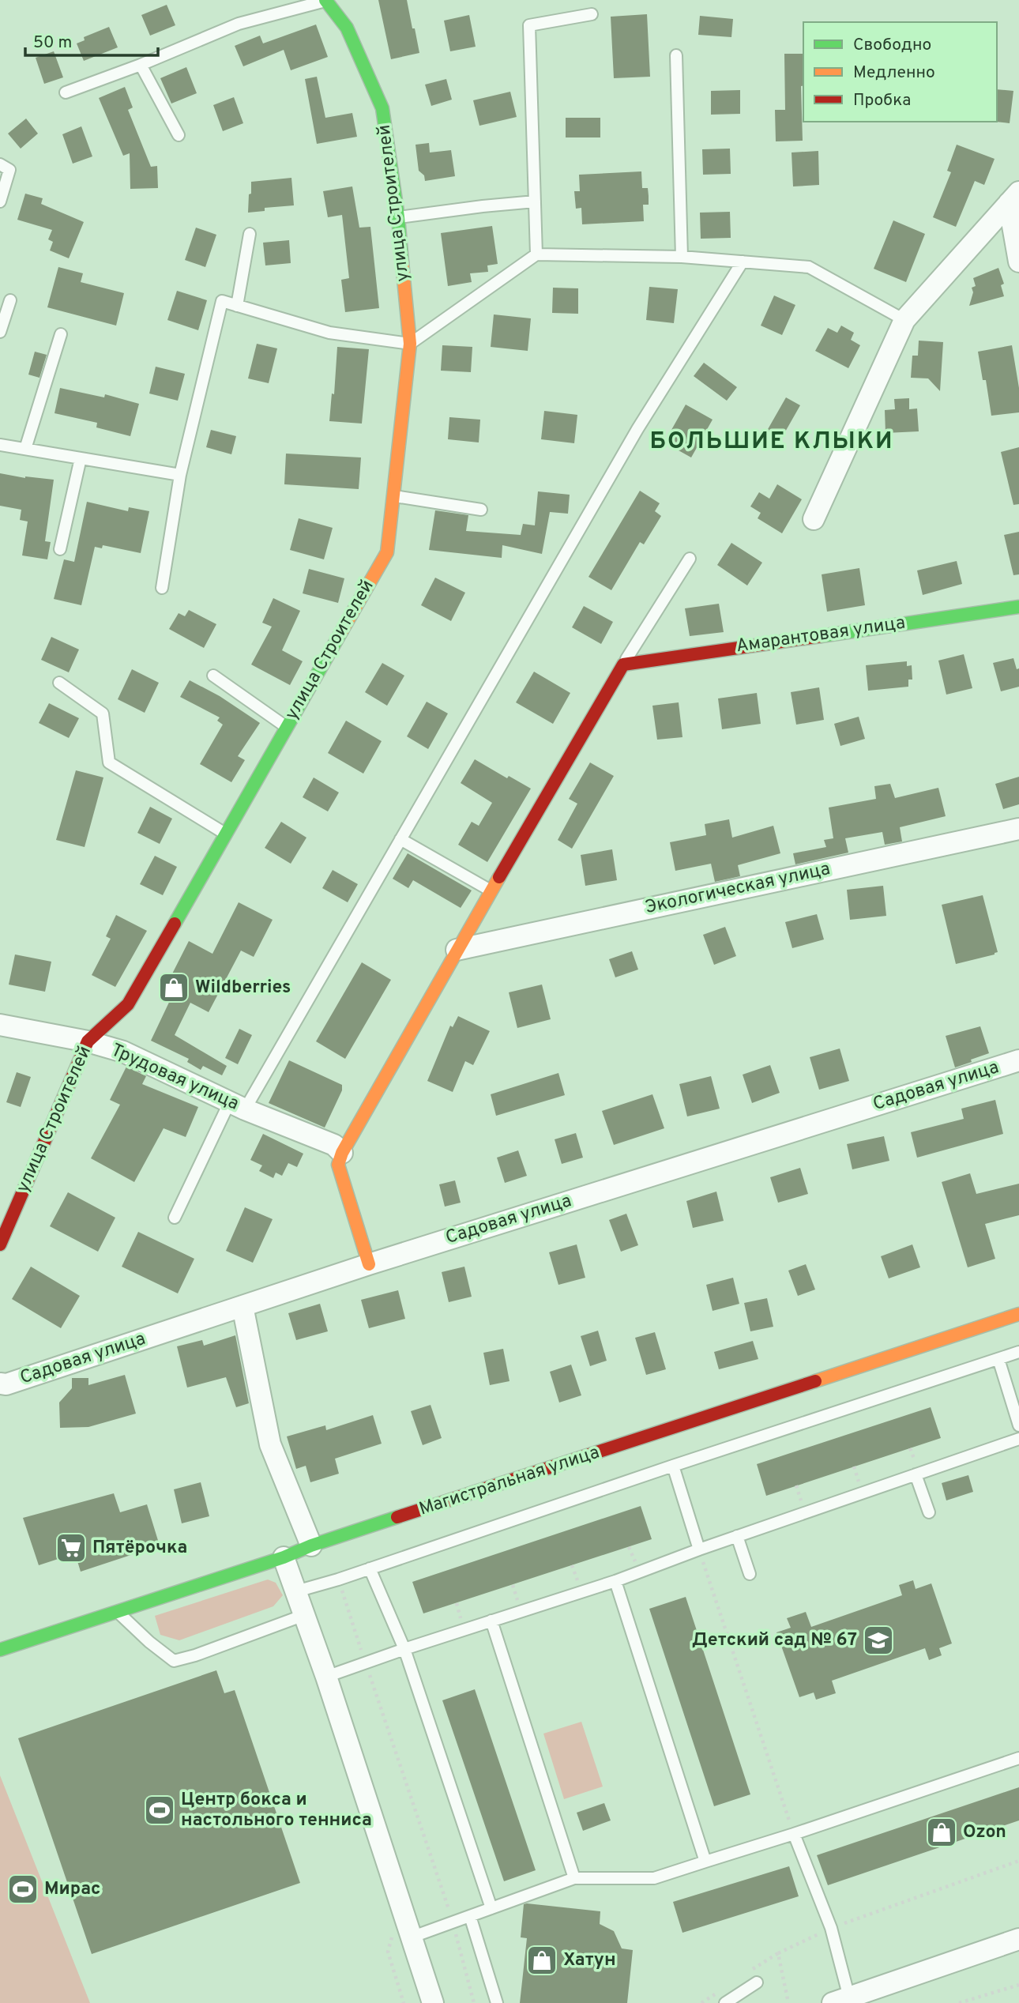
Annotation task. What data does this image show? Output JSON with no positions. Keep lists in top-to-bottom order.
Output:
{
  "streets": {
    "street": [
      "улица Строителей",
      "Амарантовая улица",
      "Экологическая улица",
      "Трудовая улица",
      "Садовая улица",
      "Магистральная улица"
    ]
  },
  "crossings": [
    ["улица Строителей", "Трудовая улица"]
  ],
  "districts": ["БОЛЬШИЕ КЛЫКИ"],
  "places": {
    "shop": ["Wildberries", "Ozon", "Хатун"],
    "supermarket": ["Пятёрочка"],
    "school or university": ["Детский сад № 67"],
    "sports": ["Центр бокса и настольного тенниса", "Мирас"]
  },
  "legend": ["Свободно", "Медленно", "Пробка"],
  "scale_bar": "50 m"
}
